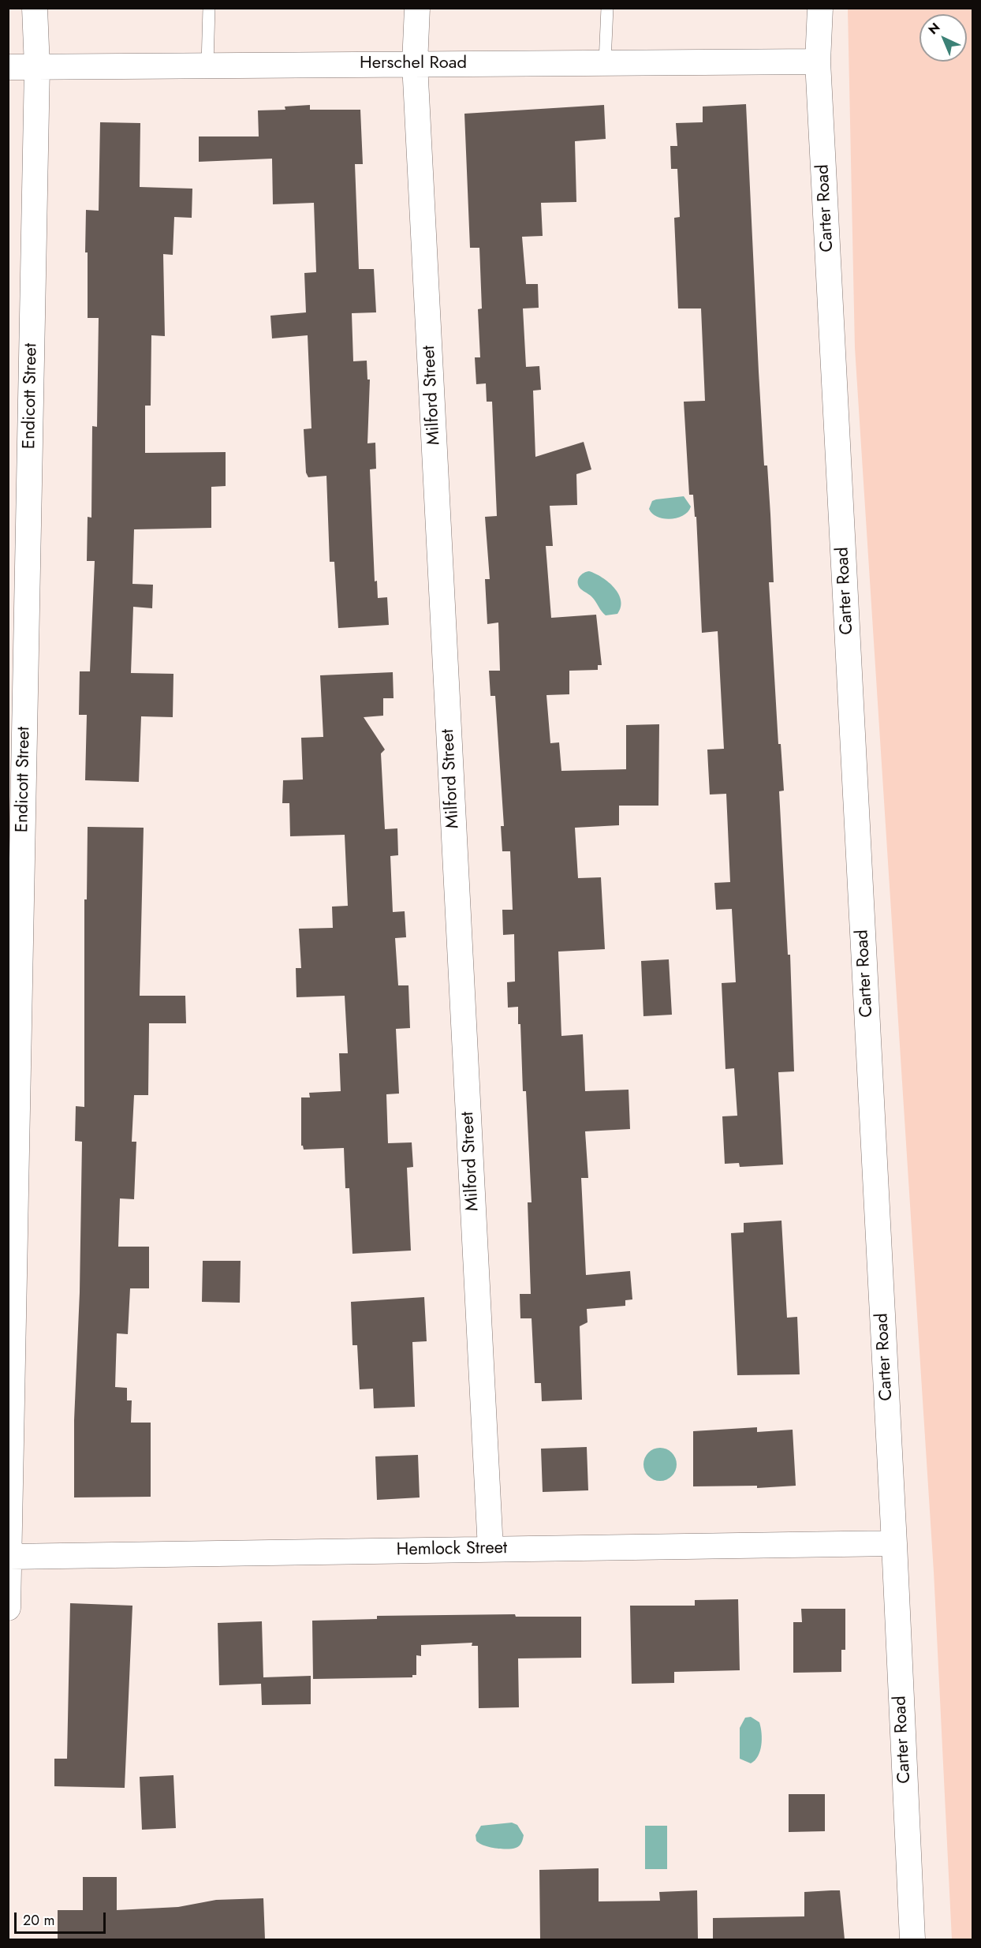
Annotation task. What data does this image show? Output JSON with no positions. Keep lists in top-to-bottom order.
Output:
{
  "streets": {
    "street": [
      "Herschel Road",
      "Carter Road",
      "Milford Street",
      "Endicott Street",
      "Hemlock Street"
    ]
  },
  "crossings": [
    ["Herschel Road", "Carter Road"],
    ["Herschel Road", "Milford Street"],
    ["Herschel Road", "Endicott Street"],
    ["Carter Road", "Hemlock Street"],
    ["Milford Street", "Hemlock Street"],
    ["Endicott Street", "Hemlock Street"]
  ],
  "scale_bar": "20 m",
  "north": "top left"
}
